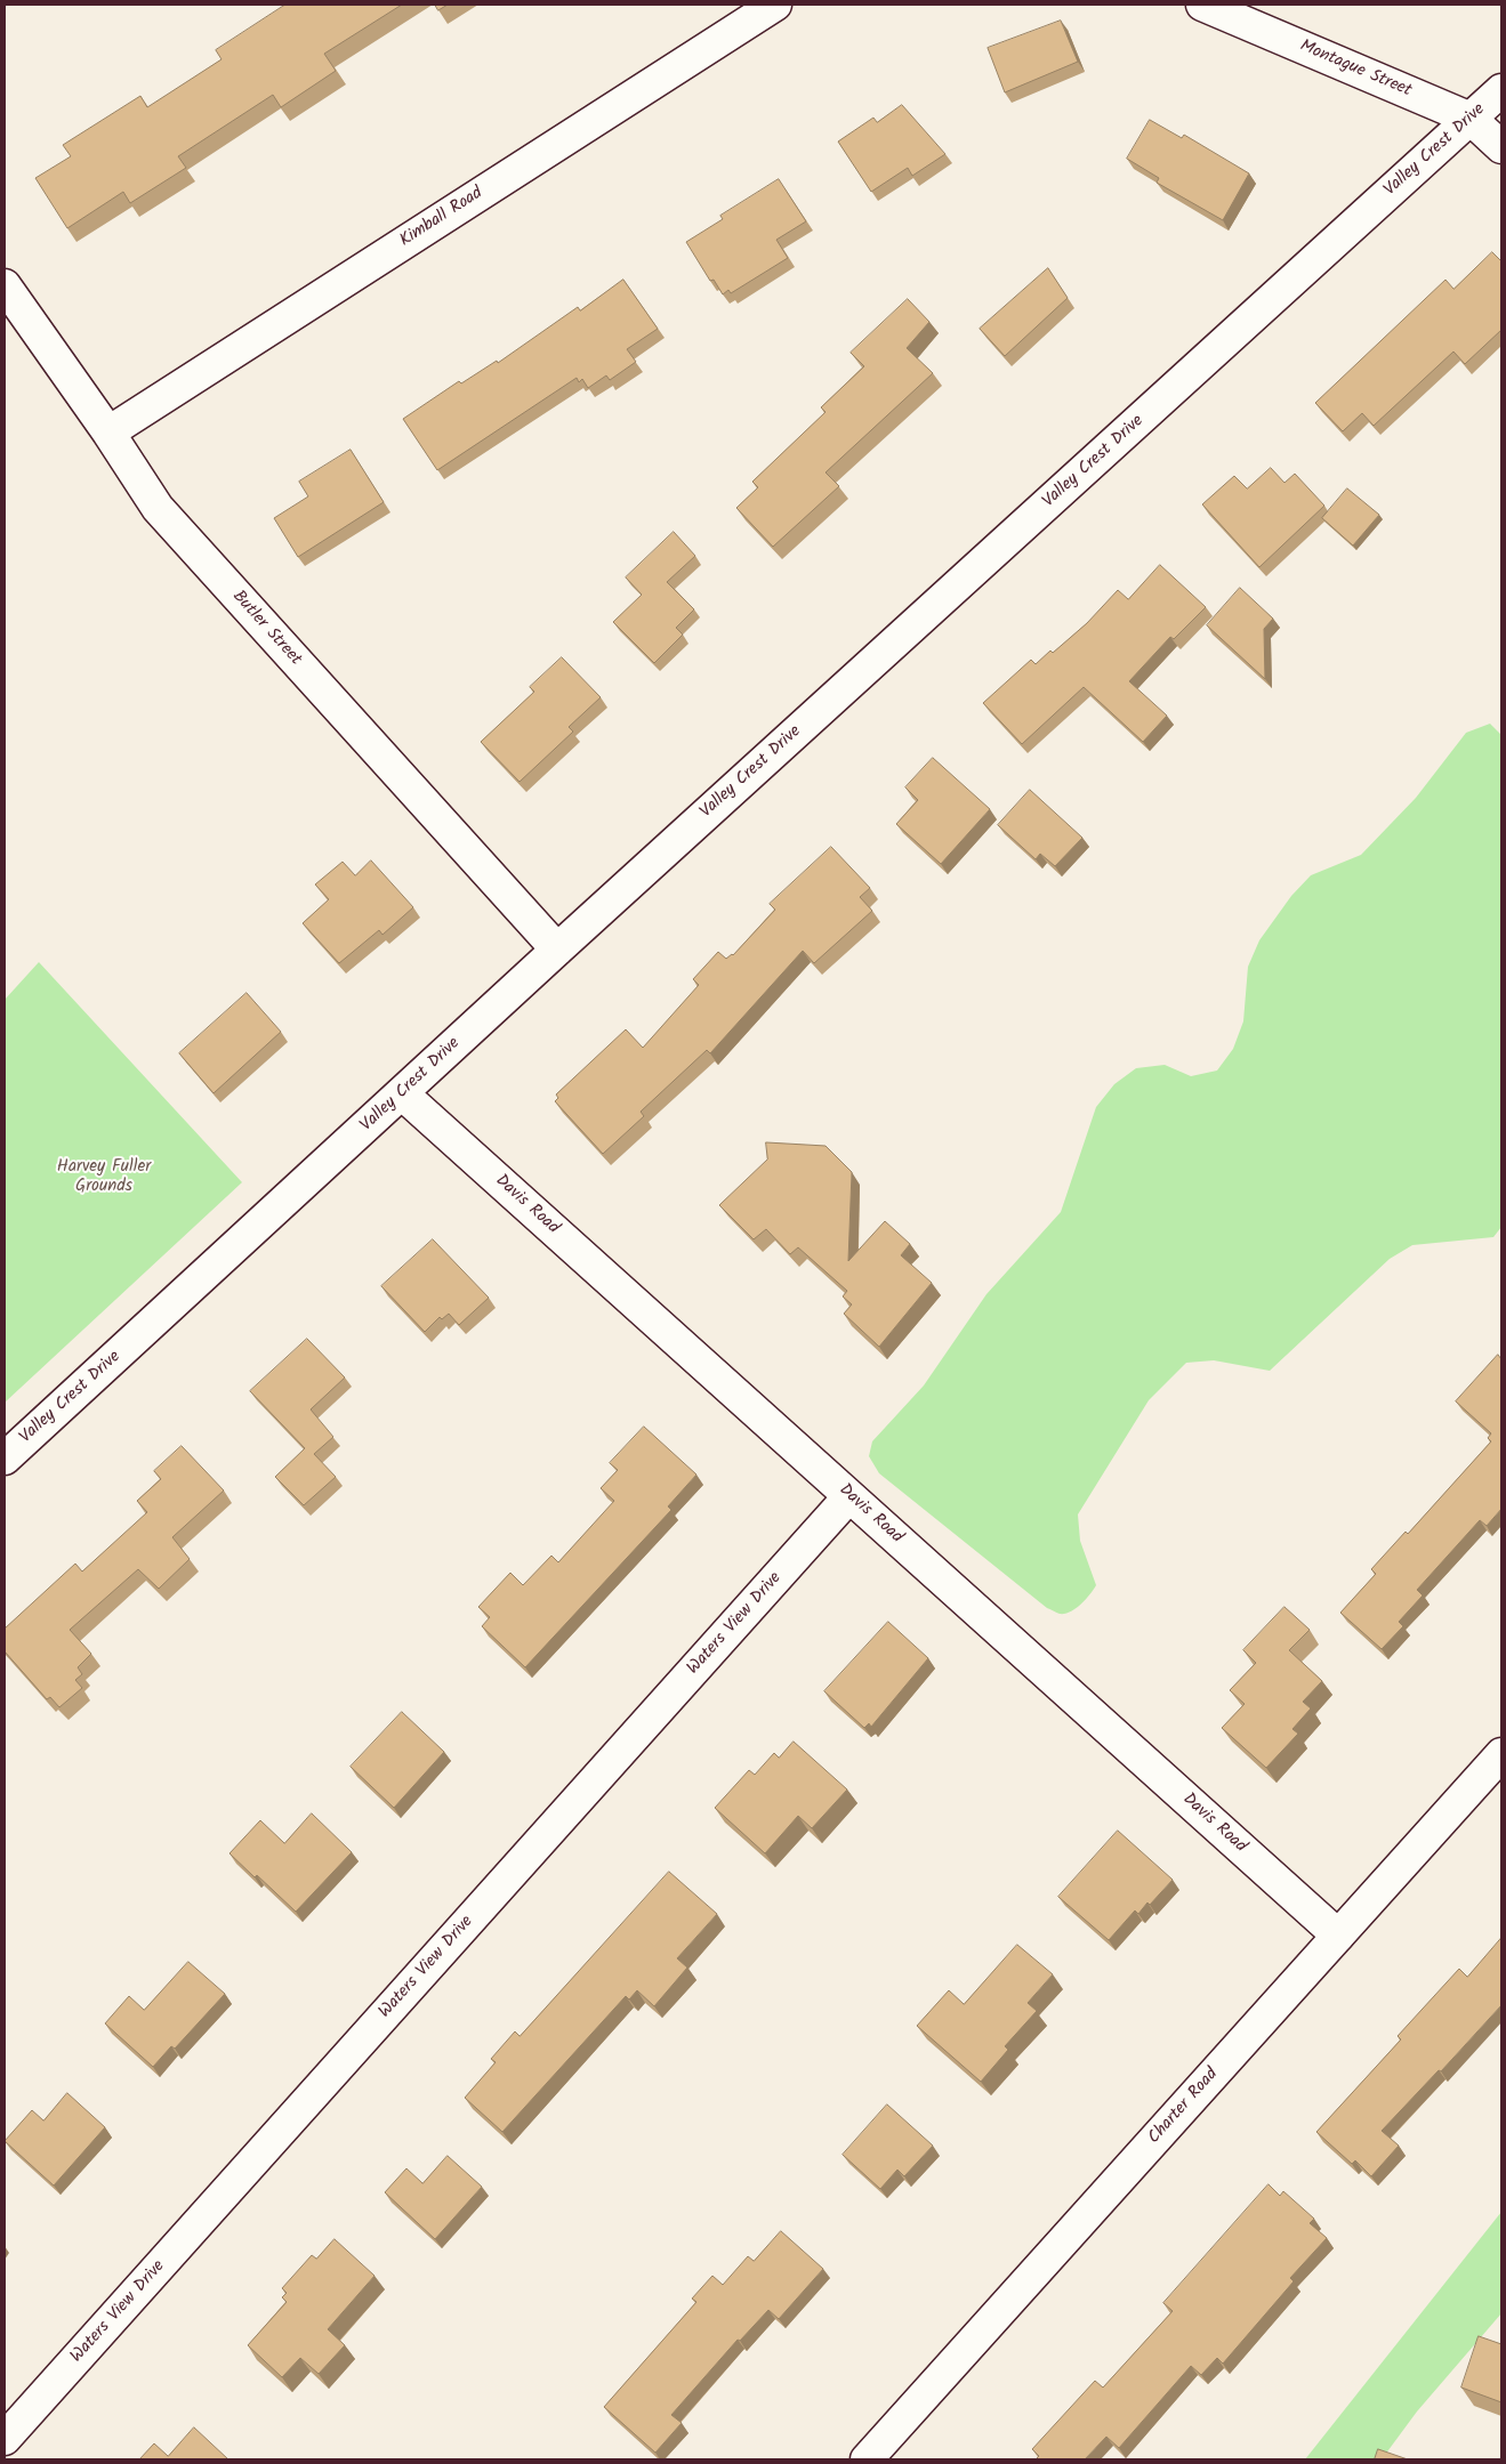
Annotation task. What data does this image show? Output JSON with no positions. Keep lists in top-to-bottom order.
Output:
{
  "streets": {
    "street": [
      "Montague Street",
      "Valley Crest Drive",
      "Kimball Road",
      "Butler Street",
      "Davis Road",
      "Waters View Drive",
      "Charter Road"
    ]
  },
  "crossings": [
    ["Montague Street", "Valley Crest Drive"],
    ["Valley Crest Drive", "Butler Street"],
    ["Valley Crest Drive", "Davis Road"],
    ["Kimball Road", "Butler Street"],
    ["Davis Road", "Waters View Drive"],
    ["Davis Road", "Charter Road"]
  ],
  "parks": ["Harvey Fuller Grounds"]
}
